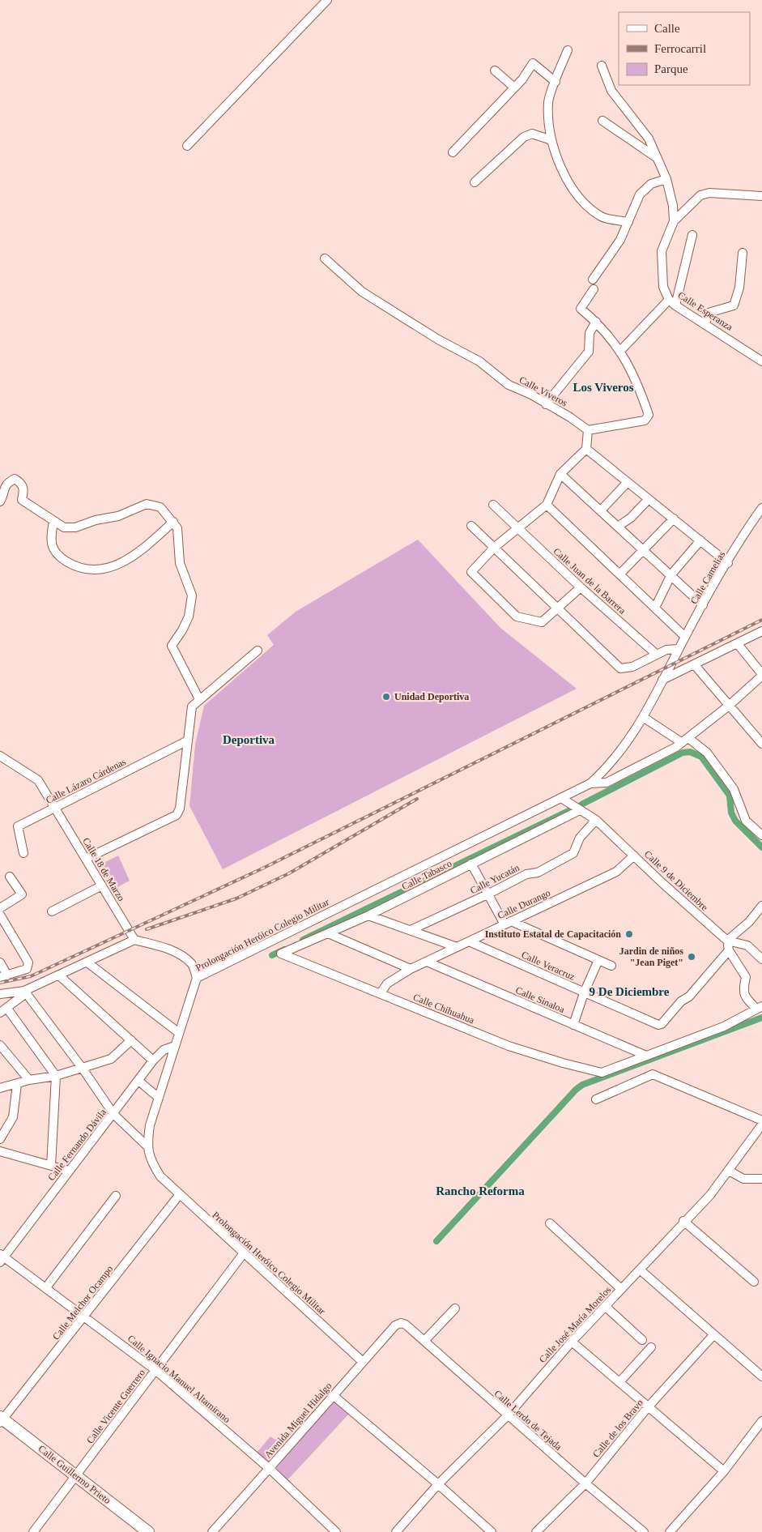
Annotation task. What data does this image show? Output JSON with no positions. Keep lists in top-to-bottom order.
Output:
{
  "streets": {
    "main road": ["Calle Guillermo Prieto"],
    "street": [
      "Calle Esperanza",
      "Calle Viveros",
      "Calle Camelias",
      "Calle Juan de la Barrera",
      "Calle Lázaro Cárdenas",
      "Calle 18 de Marzo",
      "Calle Tabasco",
      "Calle Yucatán",
      "Calle 9 de Diciembre",
      "Calle Durango",
      "Prolongación Heróico Colegio Militar",
      "Calle Veracruz",
      "Calle Sinaloa",
      "Calle Chihuahua",
      "Calle Fernando Dávila",
      "Calle Melchor Ocampo",
      "Calle José María Morelos",
      "Calle Ignacio Manuel Altamirano",
      "Calle Vicente Guerrero",
      "Avenida Miguel Hidalgo",
      "Calle Lerdo de Tejada",
      "Calle de los Bravo"
    ]
  },
  "crossings": [
    ["Calle Camelias", "Prolongación Heróico Colegio Militar"],
    ["Calle Lázaro Cárdenas", "Calle 18 de Marzo"],
    ["Calle Tabasco", "Calle 9 de Diciembre"],
    ["Calle Tabasco", "Calle Chihuahua"],
    ["Calle Yucatán", "Calle 9 de Diciembre"],
    ["Calle 9 de Diciembre", "Calle Durango"],
    ["Calle Durango", "Calle Veracruz"],
    ["Calle Durango", "Calle Sinaloa"],
    ["Calle Durango", "Calle Chihuahua"],
    ["Prolongación Heróico Colegio Militar", "Calle Fernando Dávila"],
    ["Prolongación Heróico Colegio Militar", "Calle Melchor Ocampo"],
    ["Prolongación Heróico Colegio Militar", "Calle Vicente Guerrero"],
    ["Prolongación Heróico Colegio Militar", "Avenida Miguel Hidalgo"],
    ["Calle Sinaloa", "Calle Chihuahua"],
    ["Calle Fernando Dávila", "Calle Ignacio Manuel Altamirano"],
    ["Calle Melchor Ocampo", "Calle Ignacio Manuel Altamirano"],
    ["Calle Melchor Ocampo", "Calle Guillermo Prieto"],
    ["Calle José María Morelos", "Calle Lerdo de Tejada"],
    ["Calle Ignacio Manuel Altamirano", "Calle Vicente Guerrero"],
    ["Calle Ignacio Manuel Altamirano", "Avenida Miguel Hidalgo"],
    ["Calle Vicente Guerrero", "Calle Guillermo Prieto"],
    ["Avenida Miguel Hidalgo", "Calle Lerdo de Tejada"],
    ["Calle Lerdo de Tejada", "Calle de los Bravo"]
  ],
  "districts": [
    "Los Viveros",
    "Deportiva",
    "9 De Diciembre",
    "Rancho Reforma"
  ],
  "places": ["Unidad Deportiva", "Instituto Estatal de Capacitación", "Jardin de niños \"Jean Piget\""],
  "legend": ["Calle", "Ferrocarril", "Parque"]
}
